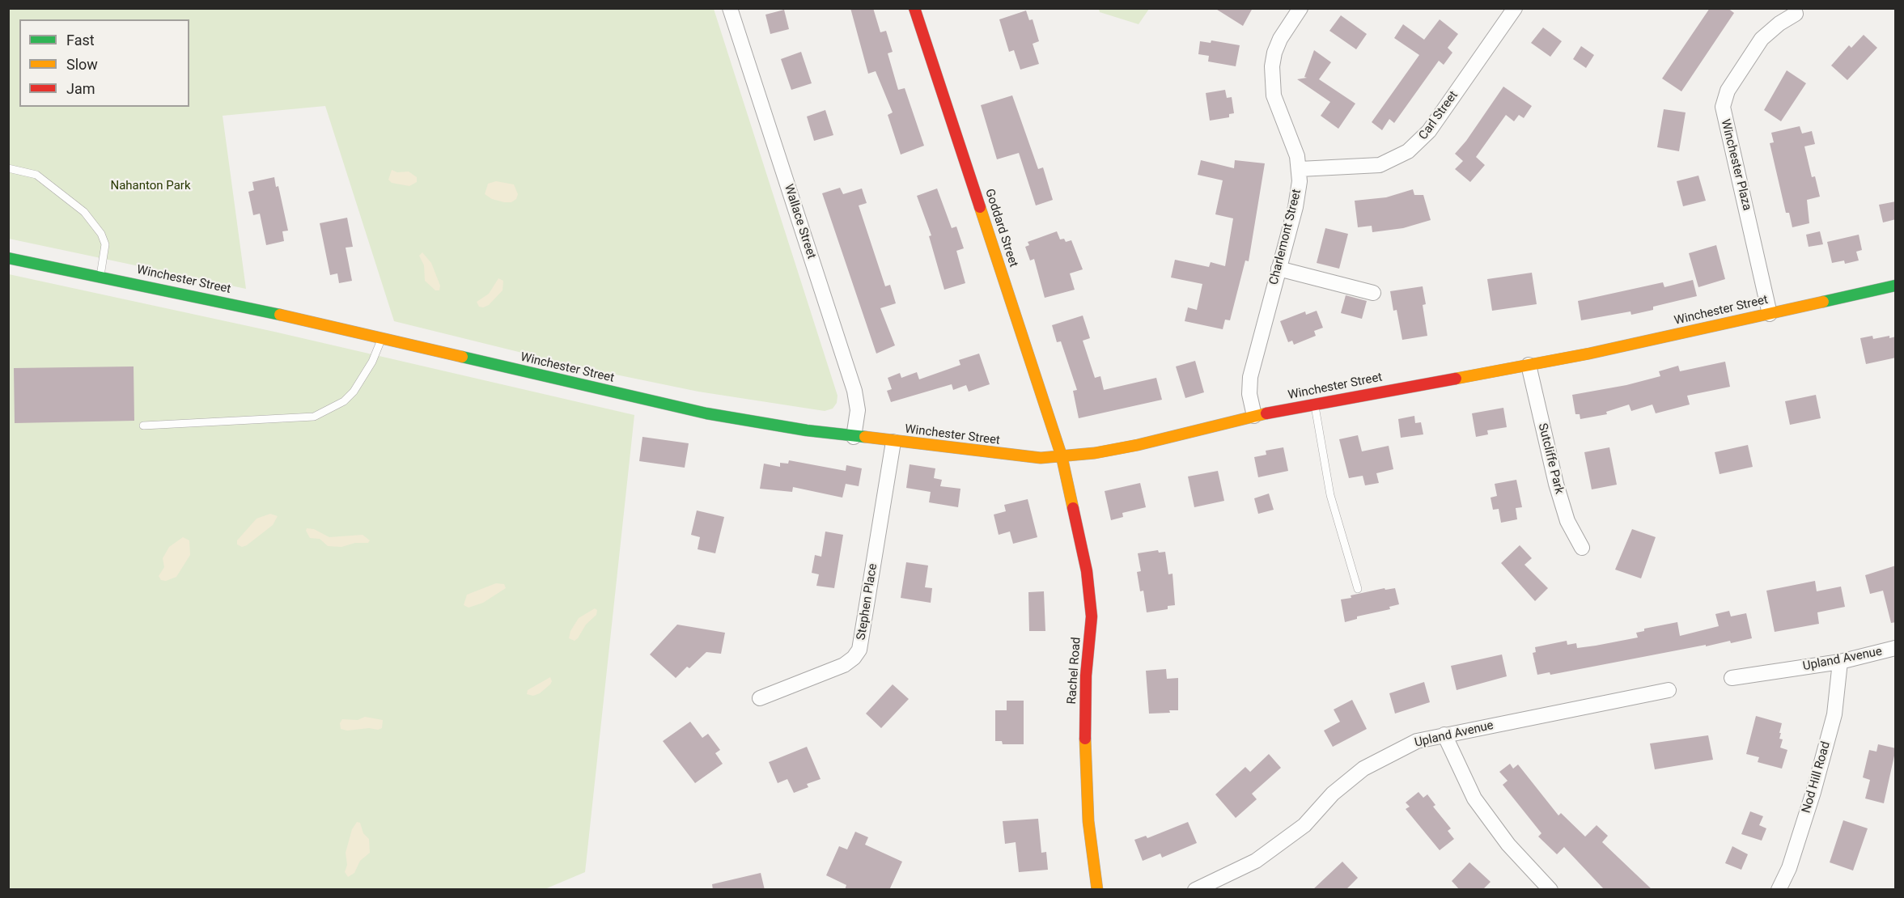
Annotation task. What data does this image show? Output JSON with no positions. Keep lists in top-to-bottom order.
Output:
{
  "streets": {
    "street": [
      "Carl Street",
      "Winchester Plaza",
      "Wallace Street",
      "Goddard Street",
      "Charlemont Street",
      "Winchester Street",
      "Sutcliffe Park",
      "Stephen Place",
      "Upland Avenue",
      "Rachel Road",
      "Nod Hill Road"
    ]
  },
  "crossings": [
    ["Carl Street", "Charlemont Street"],
    ["Winchester Plaza", "Winchester Street"],
    ["Wallace Street", "Winchester Street"],
    ["Goddard Street", "Winchester Street"],
    ["Goddard Street", "Rachel Road"],
    ["Charlemont Street", "Winchester Street"],
    ["Winchester Street", "Sutcliffe Park"],
    ["Winchester Street", "Stephen Place"],
    ["Winchester Street", "Rachel Road"],
    ["Upland Avenue", "Nod Hill Road"]
  ],
  "parks": ["Nahanton Park"],
  "legend": ["Fast", "Slow", "Jam"]
}
